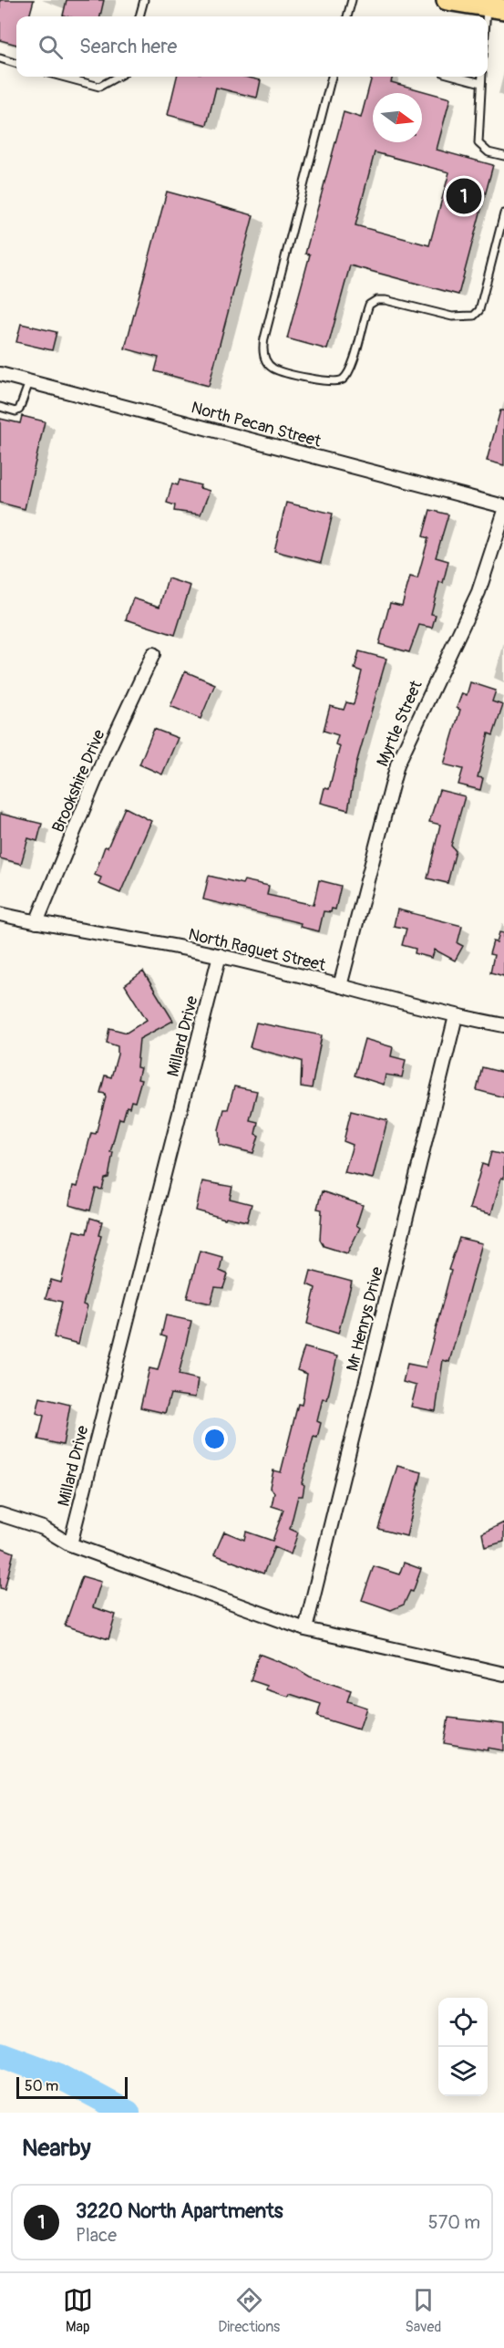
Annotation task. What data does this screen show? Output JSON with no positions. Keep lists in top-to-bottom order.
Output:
{
  "streets": {
    "street": [
      "North Pecan Street",
      "Myrtle Street",
      "Brookshire Drive",
      "North Raguet Street",
      "Millard Drive",
      "Mr Henrys Drive"
    ]
  },
  "crossings": [
    ["Myrtle Street", "North Raguet Street"],
    ["Brookshire Drive", "North Raguet Street"],
    ["North Raguet Street", "Millard Drive"],
    ["North Raguet Street", "Mr Henrys Drive"]
  ],
  "scale_bar": "50 m",
  "north": "right",
  "page": {
    "search": "Search here",
    "pins": "1",
    "scale": "50 m",
    "heading": "Nearby",
    "list": [
      {
        "mark": "1",
        "name": "3220 North Apartments",
        "note": "Place",
        "value": "570 m"
      }
    ],
    "nav": ["Map", "Directions", "Saved"]
  }
}
